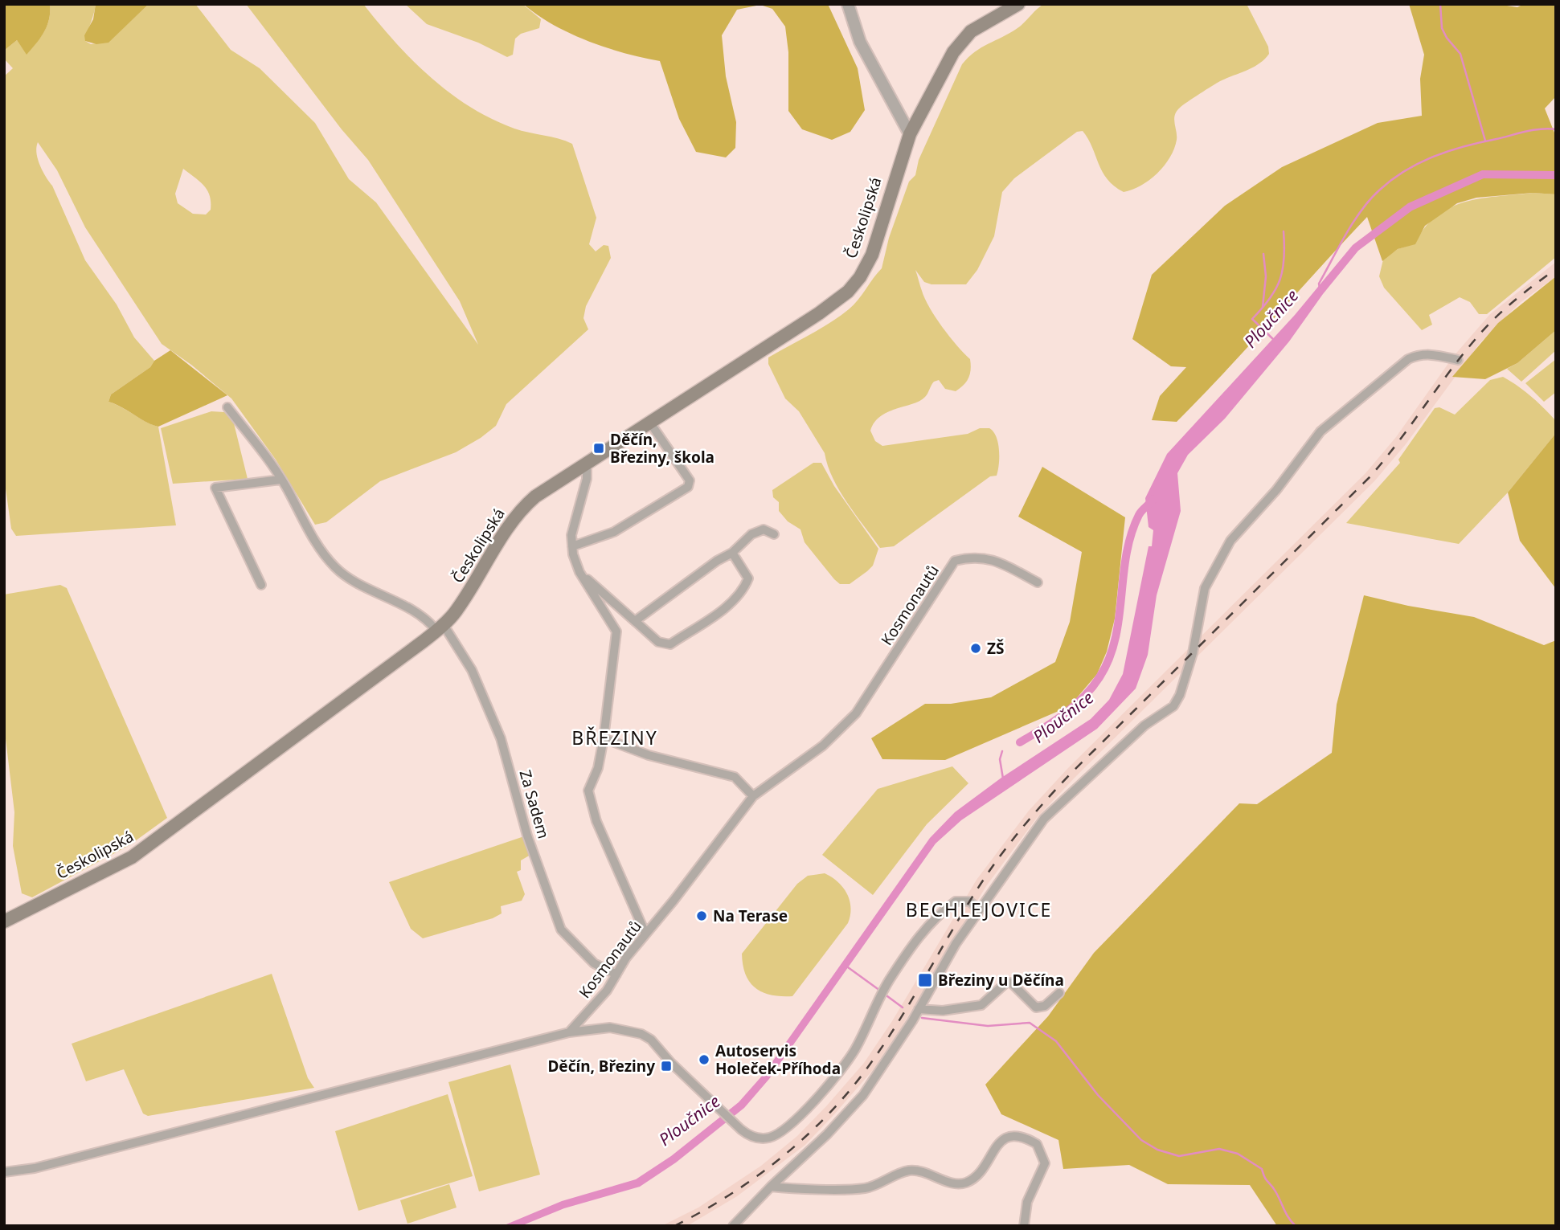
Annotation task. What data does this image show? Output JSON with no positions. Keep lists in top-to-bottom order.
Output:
{
  "streets": {
    "main road": ["Českolipská"],
    "street": ["Kosmonautů", "Za Sadem"]
  },
  "crossings": [
    ["Českolipská", "Za Sadem"],
    ["Kosmonautů", "Za Sadem"]
  ],
  "districts": ["BŘEZINY", "BECHLEJOVICE"],
  "water": ["Ploučnice"],
  "places": {
    "transit": ["Děčín, Březiny, škola", "Březiny u Děčína", "Děčín, Březiny"],
    "other": ["ZŠ", "Na Terase", "Autoservis Holeček-Příhoda"]
  }
}
